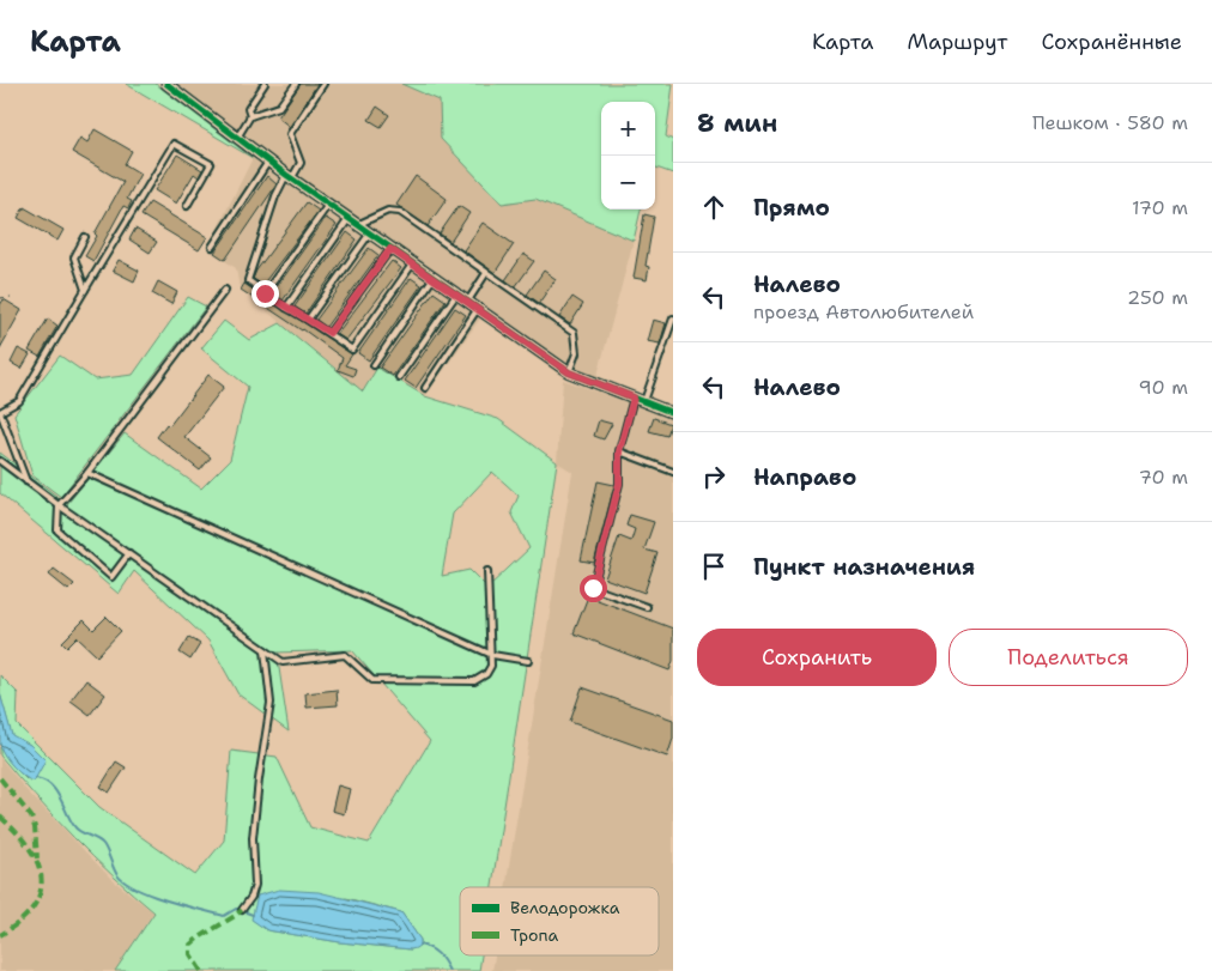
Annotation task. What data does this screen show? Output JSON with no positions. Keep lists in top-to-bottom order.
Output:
{
  "legend": ["Велодорожка", "Тропа"],
  "page": {
    "header": "Карта",
    "nav": ["Карта", "Маршрут", "Сохранённые"],
    "heading": ["8 мин", "Пешком · 580 m"],
    "map_buttons": ["+", "−"],
    "list": [
      ["Прямо", "170 m"],
      ["Налево", "проезд Автолюбителей", "250 m"],
      ["Налево", "90 m"],
      ["Направо", "70 m"],
      "Пункт назначения"
    ],
    "buttons": ["Сохранить", "Поделиться"]
  }
}
